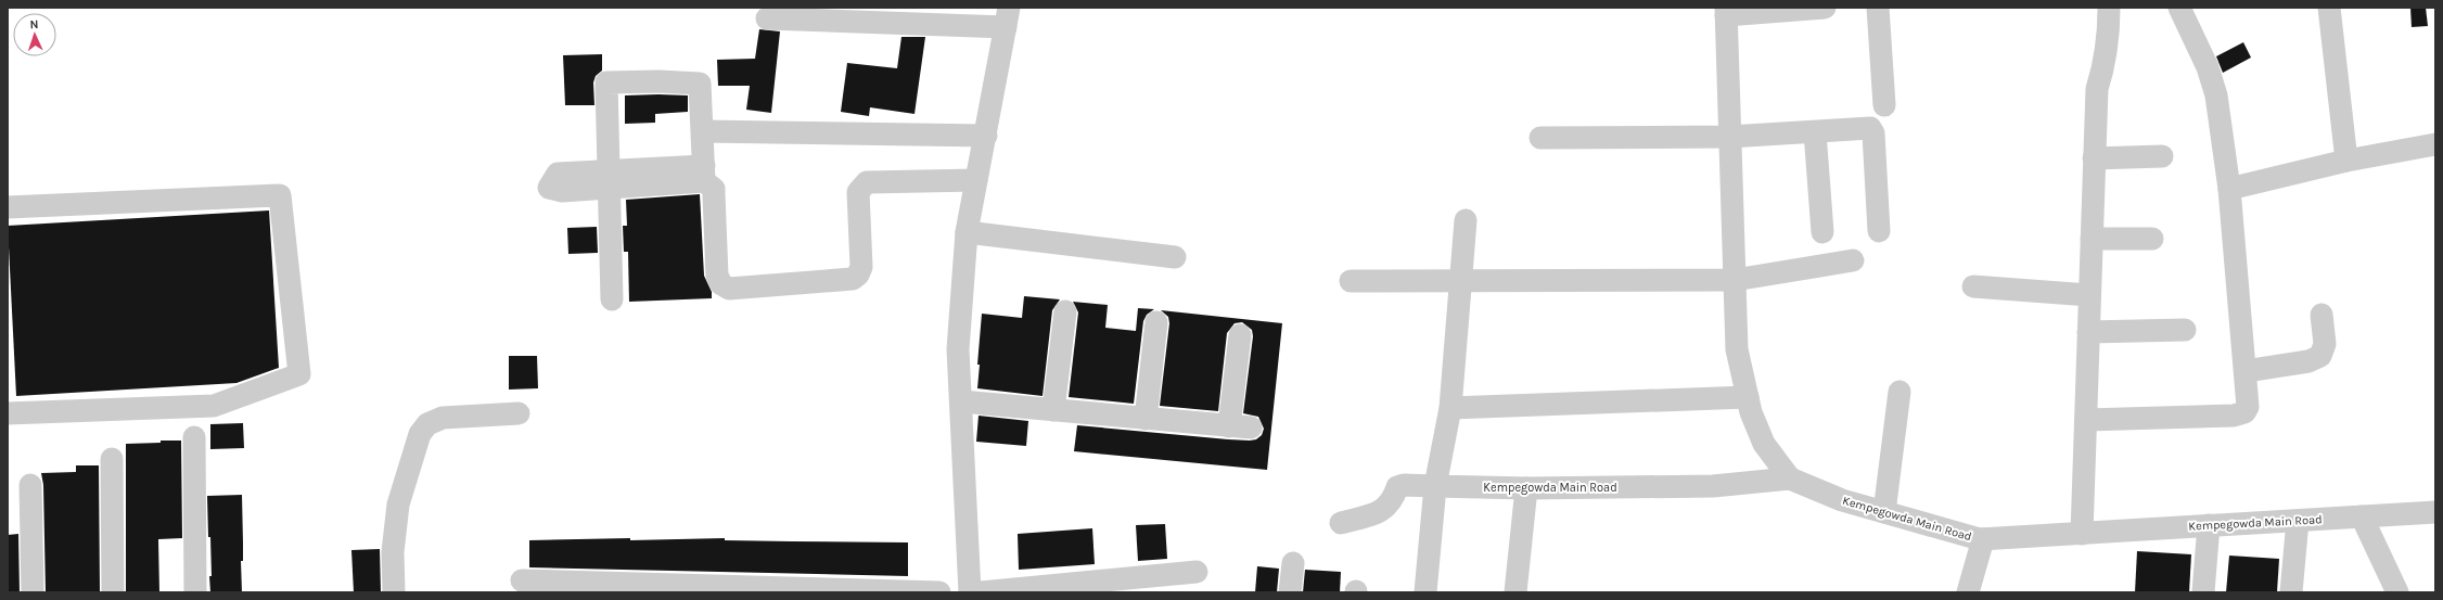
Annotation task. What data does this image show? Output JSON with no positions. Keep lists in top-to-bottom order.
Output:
{
  "streets": {
    "street": ["Kempegowda Main Road"]
  },
  "north": "top"
}
